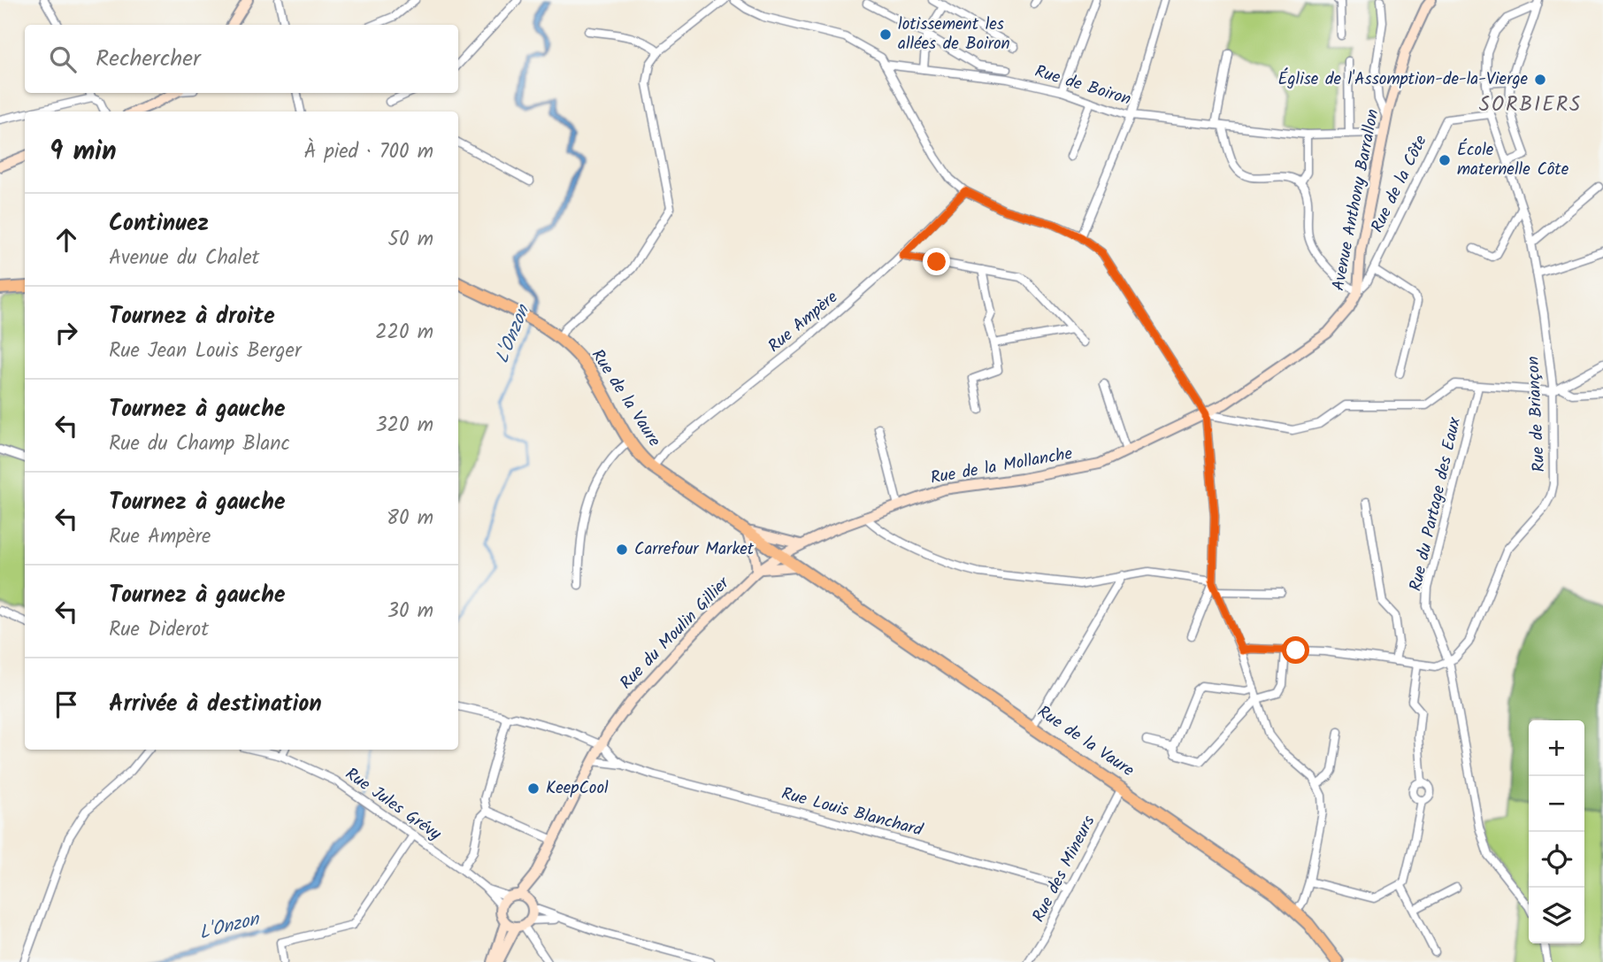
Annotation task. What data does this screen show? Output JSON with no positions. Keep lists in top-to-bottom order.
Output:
{
  "streets": {
    "main road": [
      "Avenue Anthony Barrallon",
      "Rue de la Vaure",
      "Rue de la Mollanche",
      "Rue du Moulin Gillier"
    ],
    "street": [
      "Rue de Boiron",
      "Rue de la Côte",
      "Rue Ampère",
      "Rue de Briançon",
      "Rue du Partage des Eaux",
      "Rue Jules Grévy",
      "Rue Louis Blanchard",
      "Rue des Mineurs"
    ]
  },
  "crossings": [
    ["Rue de Boiron", "Avenue Anthony Barrallon"],
    ["Rue de la Côte", "Avenue Anthony Barrallon"],
    ["Rue de la Côte", "Rue de Briançon"],
    ["Avenue Anthony Barrallon", "Rue de la Mollanche"],
    ["Rue Ampère", "Rue de la Vaure"],
    ["Rue de la Vaure", "Rue de la Mollanche"],
    ["Rue de la Vaure", "Rue du Moulin Gillier"],
    ["Rue de la Vaure", "Rue des Mineurs"],
    ["Rue de Briançon", "Rue du Partage des Eaux"],
    ["Rue de la Mollanche", "Rue du Moulin Gillier"],
    ["Rue du Moulin Gillier", "Rue Louis Blanchard"],
    ["Rue Louis Blanchard", "Rue des Mineurs"]
  ],
  "districts": ["SORBIERS"],
  "water": ["L'Onzon"],
  "places": [
    "lotissement les allées de Boiron",
    "Église de l'Assomption-de-la-Vierge",
    "École maternelle Côte",
    "Carrefour Market",
    "KeepCool"
  ],
  "page": {
    "search": "Rechercher",
    "heading": ["9 min", "À pied · 700 m"],
    "list": [
      ["Continuez", "Avenue du Chalet", "50 m"],
      ["Tournez à droite", "Rue Jean Louis Berger", "220 m"],
      ["Tournez à gauche", "Rue du Champ Blanc", "320 m"],
      ["Tournez à gauche", "Rue Ampère", "80 m"],
      ["Tournez à gauche", "Rue Diderot", "30 m"],
      "Arrivée à destination"
    ],
    "map_buttons": ["+", "−"]
  }
}
